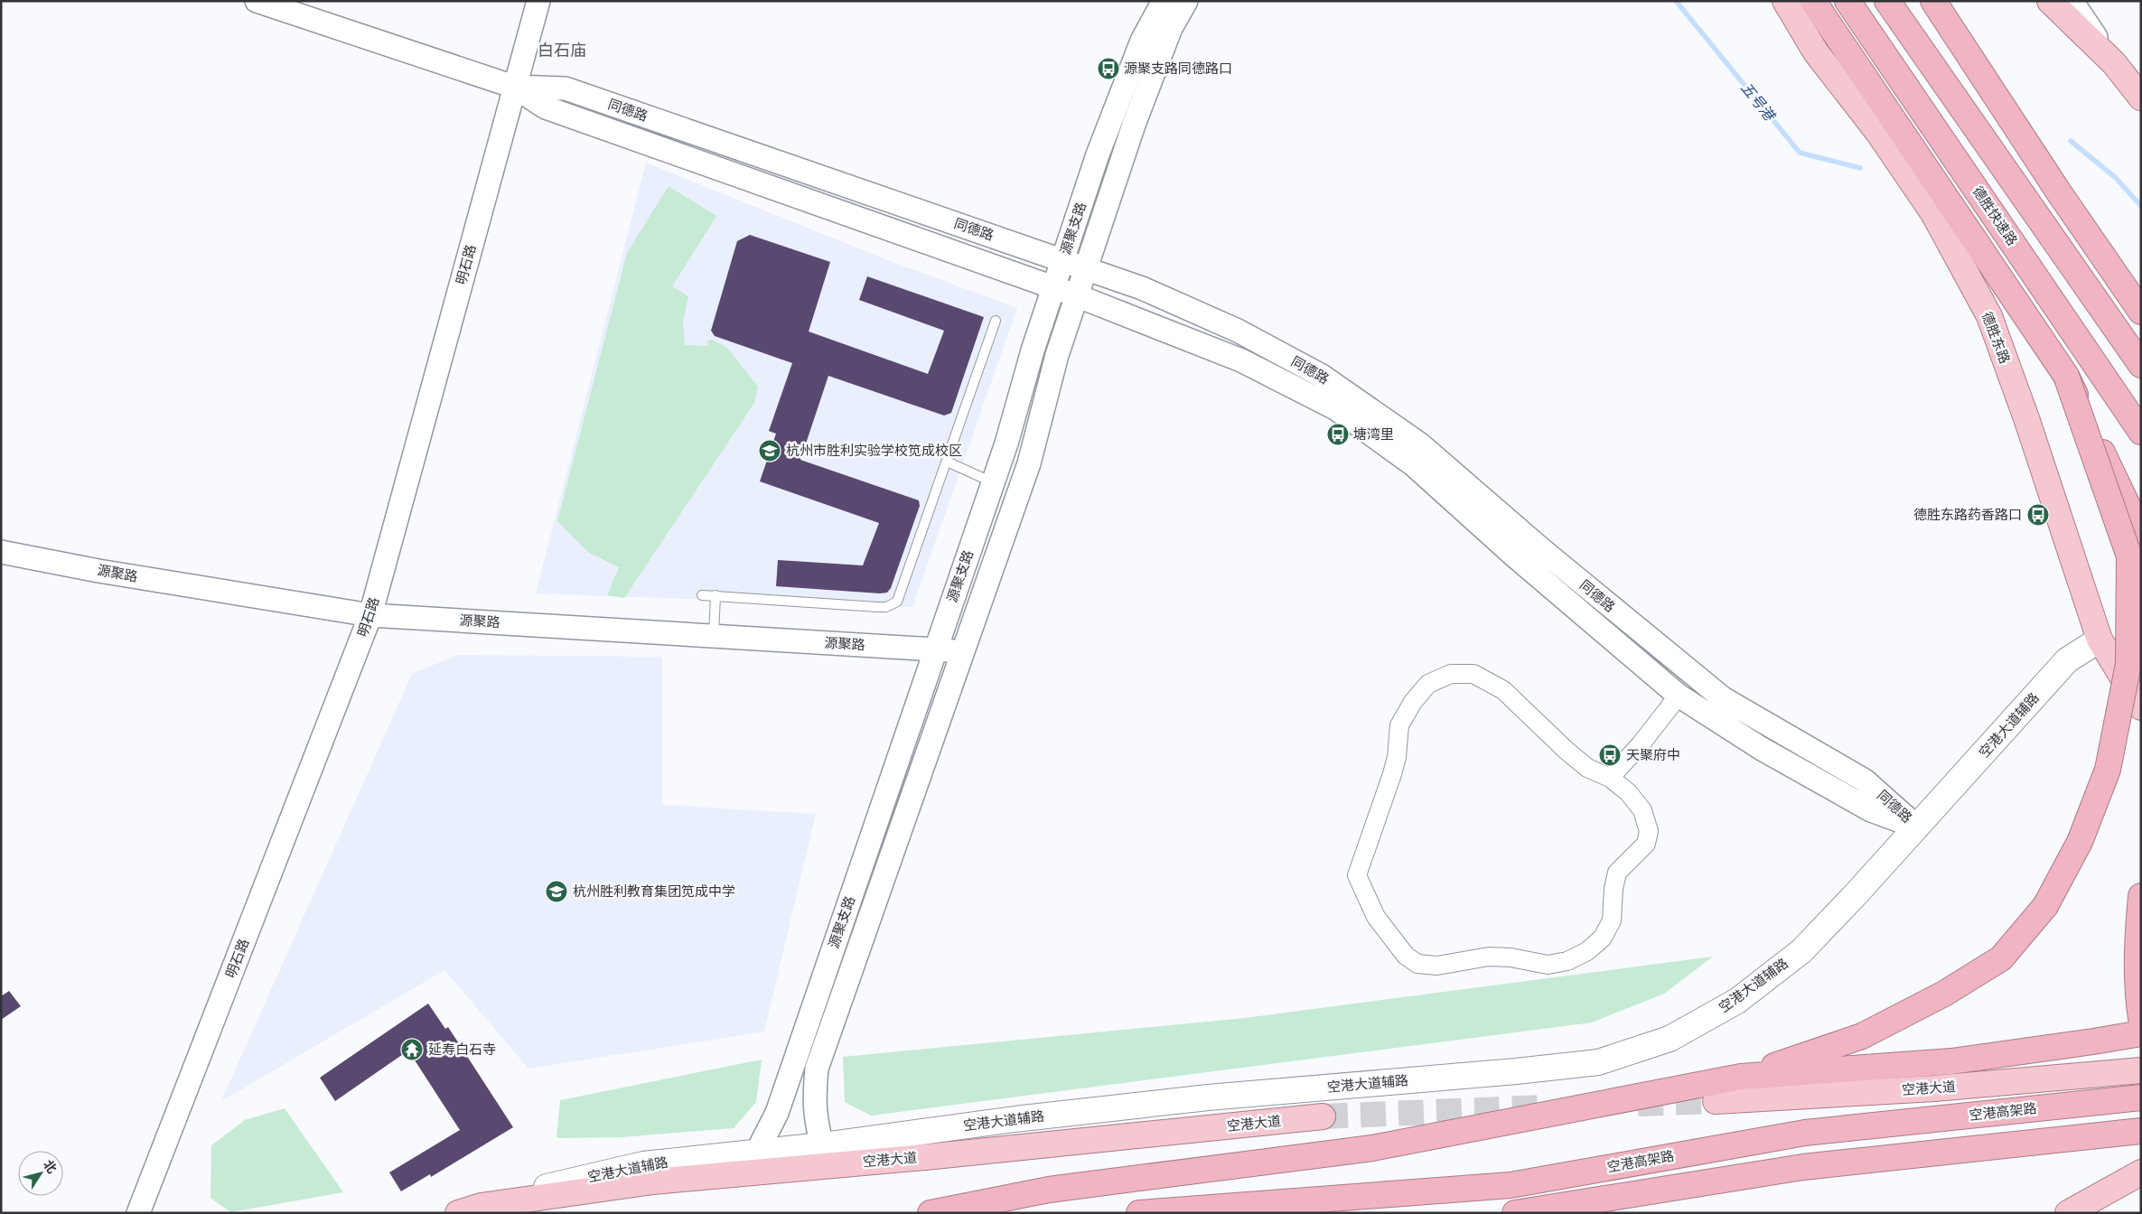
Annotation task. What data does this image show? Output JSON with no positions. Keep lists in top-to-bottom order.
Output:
{
  "streets": {
    "highway": ["德胜快速路", "空港高架路"],
    "main road": ["德胜东路", "空港大道辅路", "空港大道"],
    "street": [
      "同德路",
      "源聚支路",
      "明石路",
      "源聚路"
    ]
  },
  "crossings": [
    ["同德路", "源聚支路"],
    ["同德路", "明石路"],
    ["同德路", "空港大道辅路"],
    ["源聚支路", "源聚路"],
    ["源聚支路", "空港大道辅路"],
    ["明石路", "源聚路"],
    ["德胜东路", "空港大道辅路"],
    ["空港大道辅路", "空港大道"]
  ],
  "districts": ["白石庙"],
  "water": ["五号港"],
  "places": {
    "bus stop": [
      "源聚支路同德路口",
      "塘湾里",
      "德胜东路药香路口",
      "天聚府中"
    ],
    "school or university": ["杭州市胜利实验学校笕成校区", "杭州胜利教育集团笕成中学"],
    "temple": ["延寿白石寺"]
  },
  "north": "top right"
}
